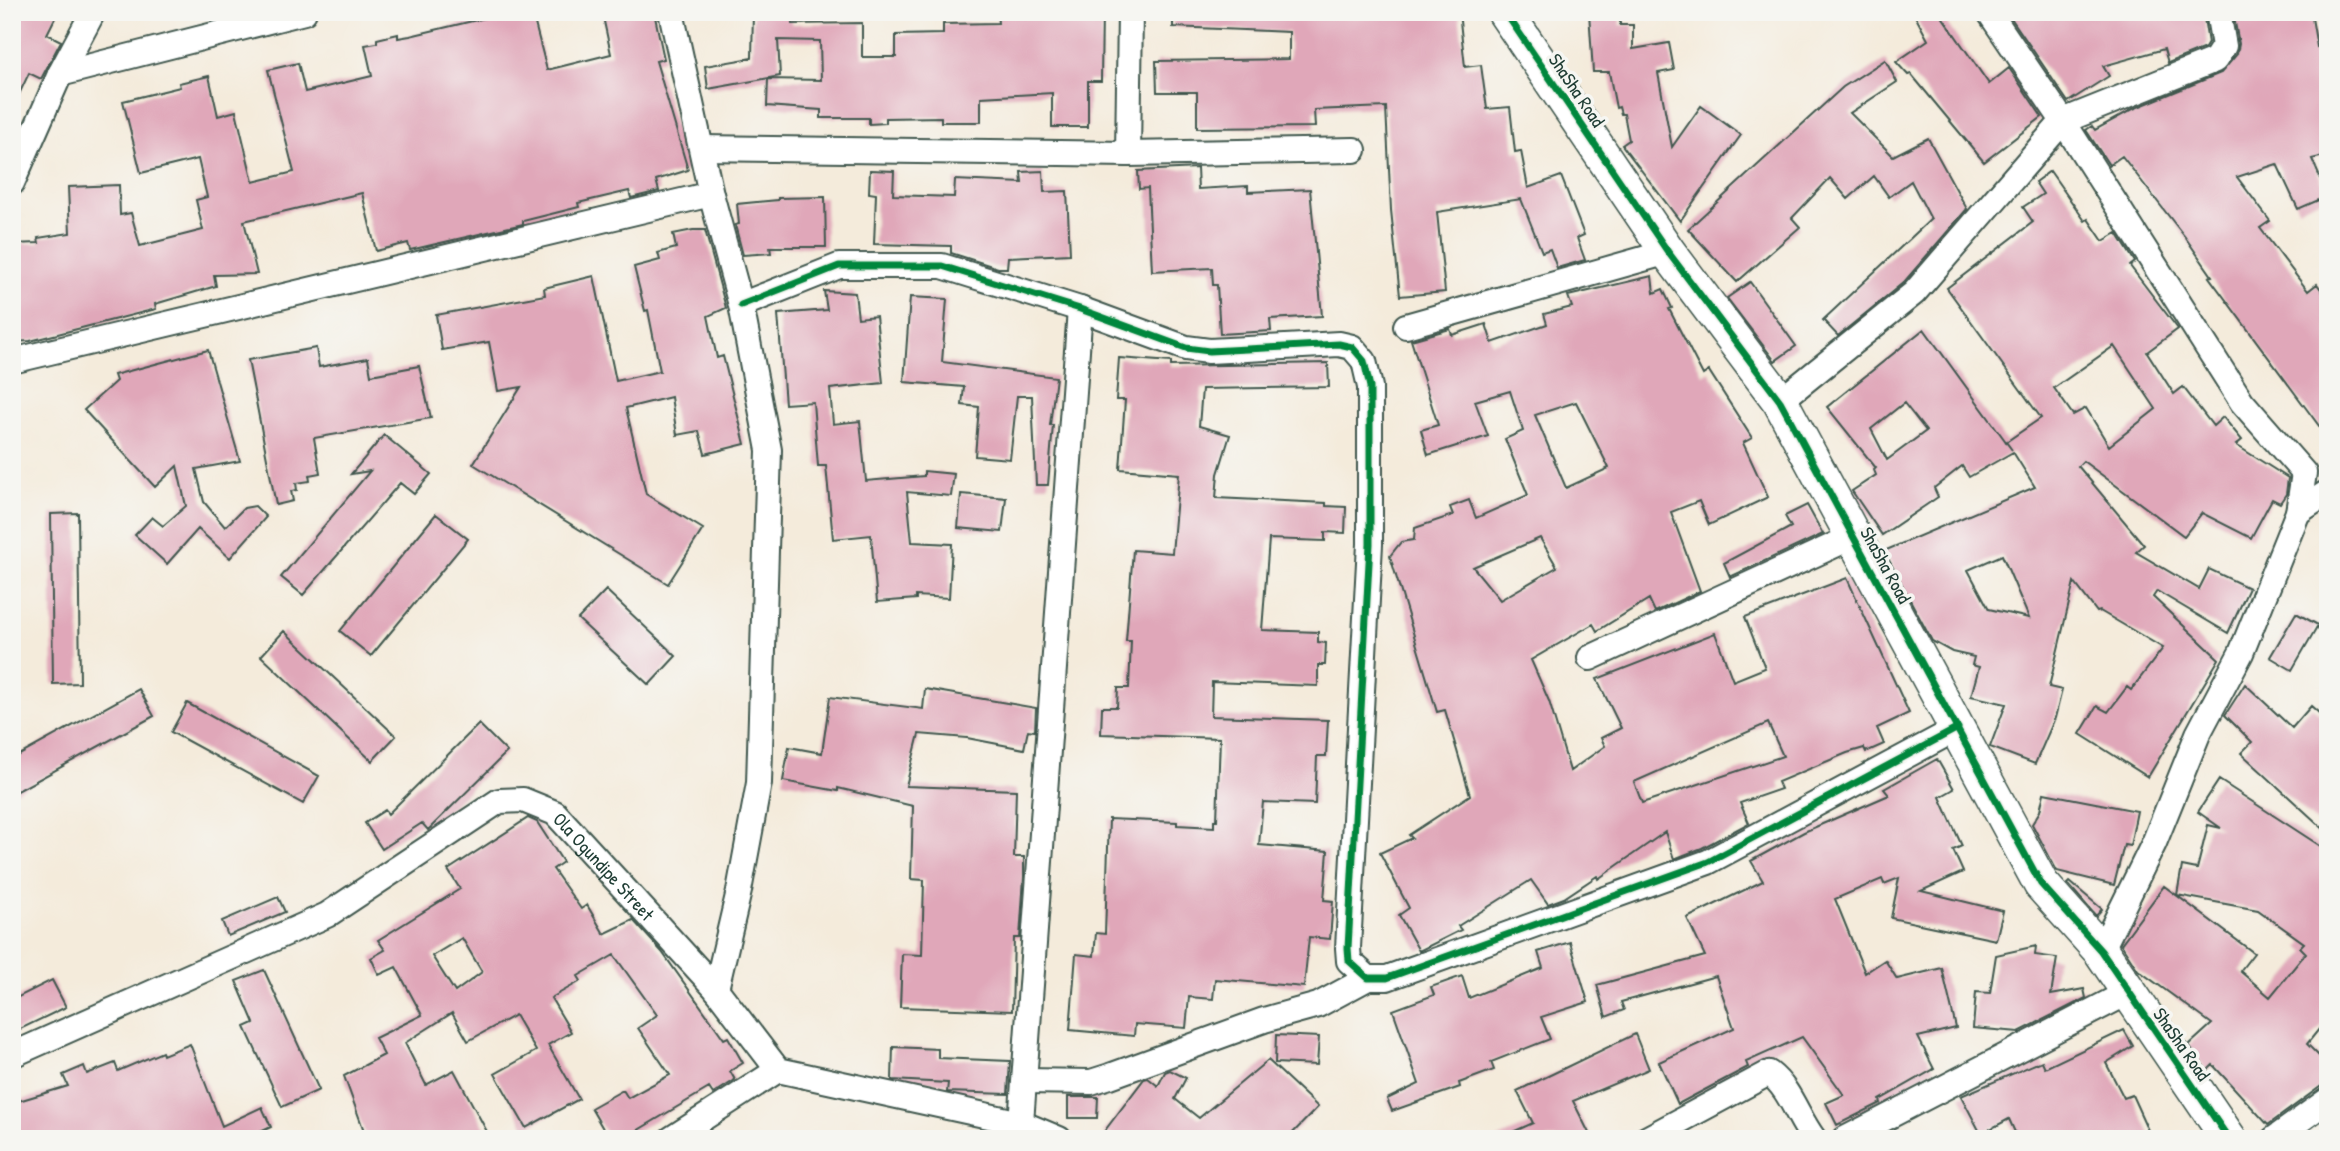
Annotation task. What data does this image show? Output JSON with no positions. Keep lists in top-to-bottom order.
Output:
{
  "streets": {
    "street": ["ShaSha Road", "Ola Ogundipe Street"]
  }
}
